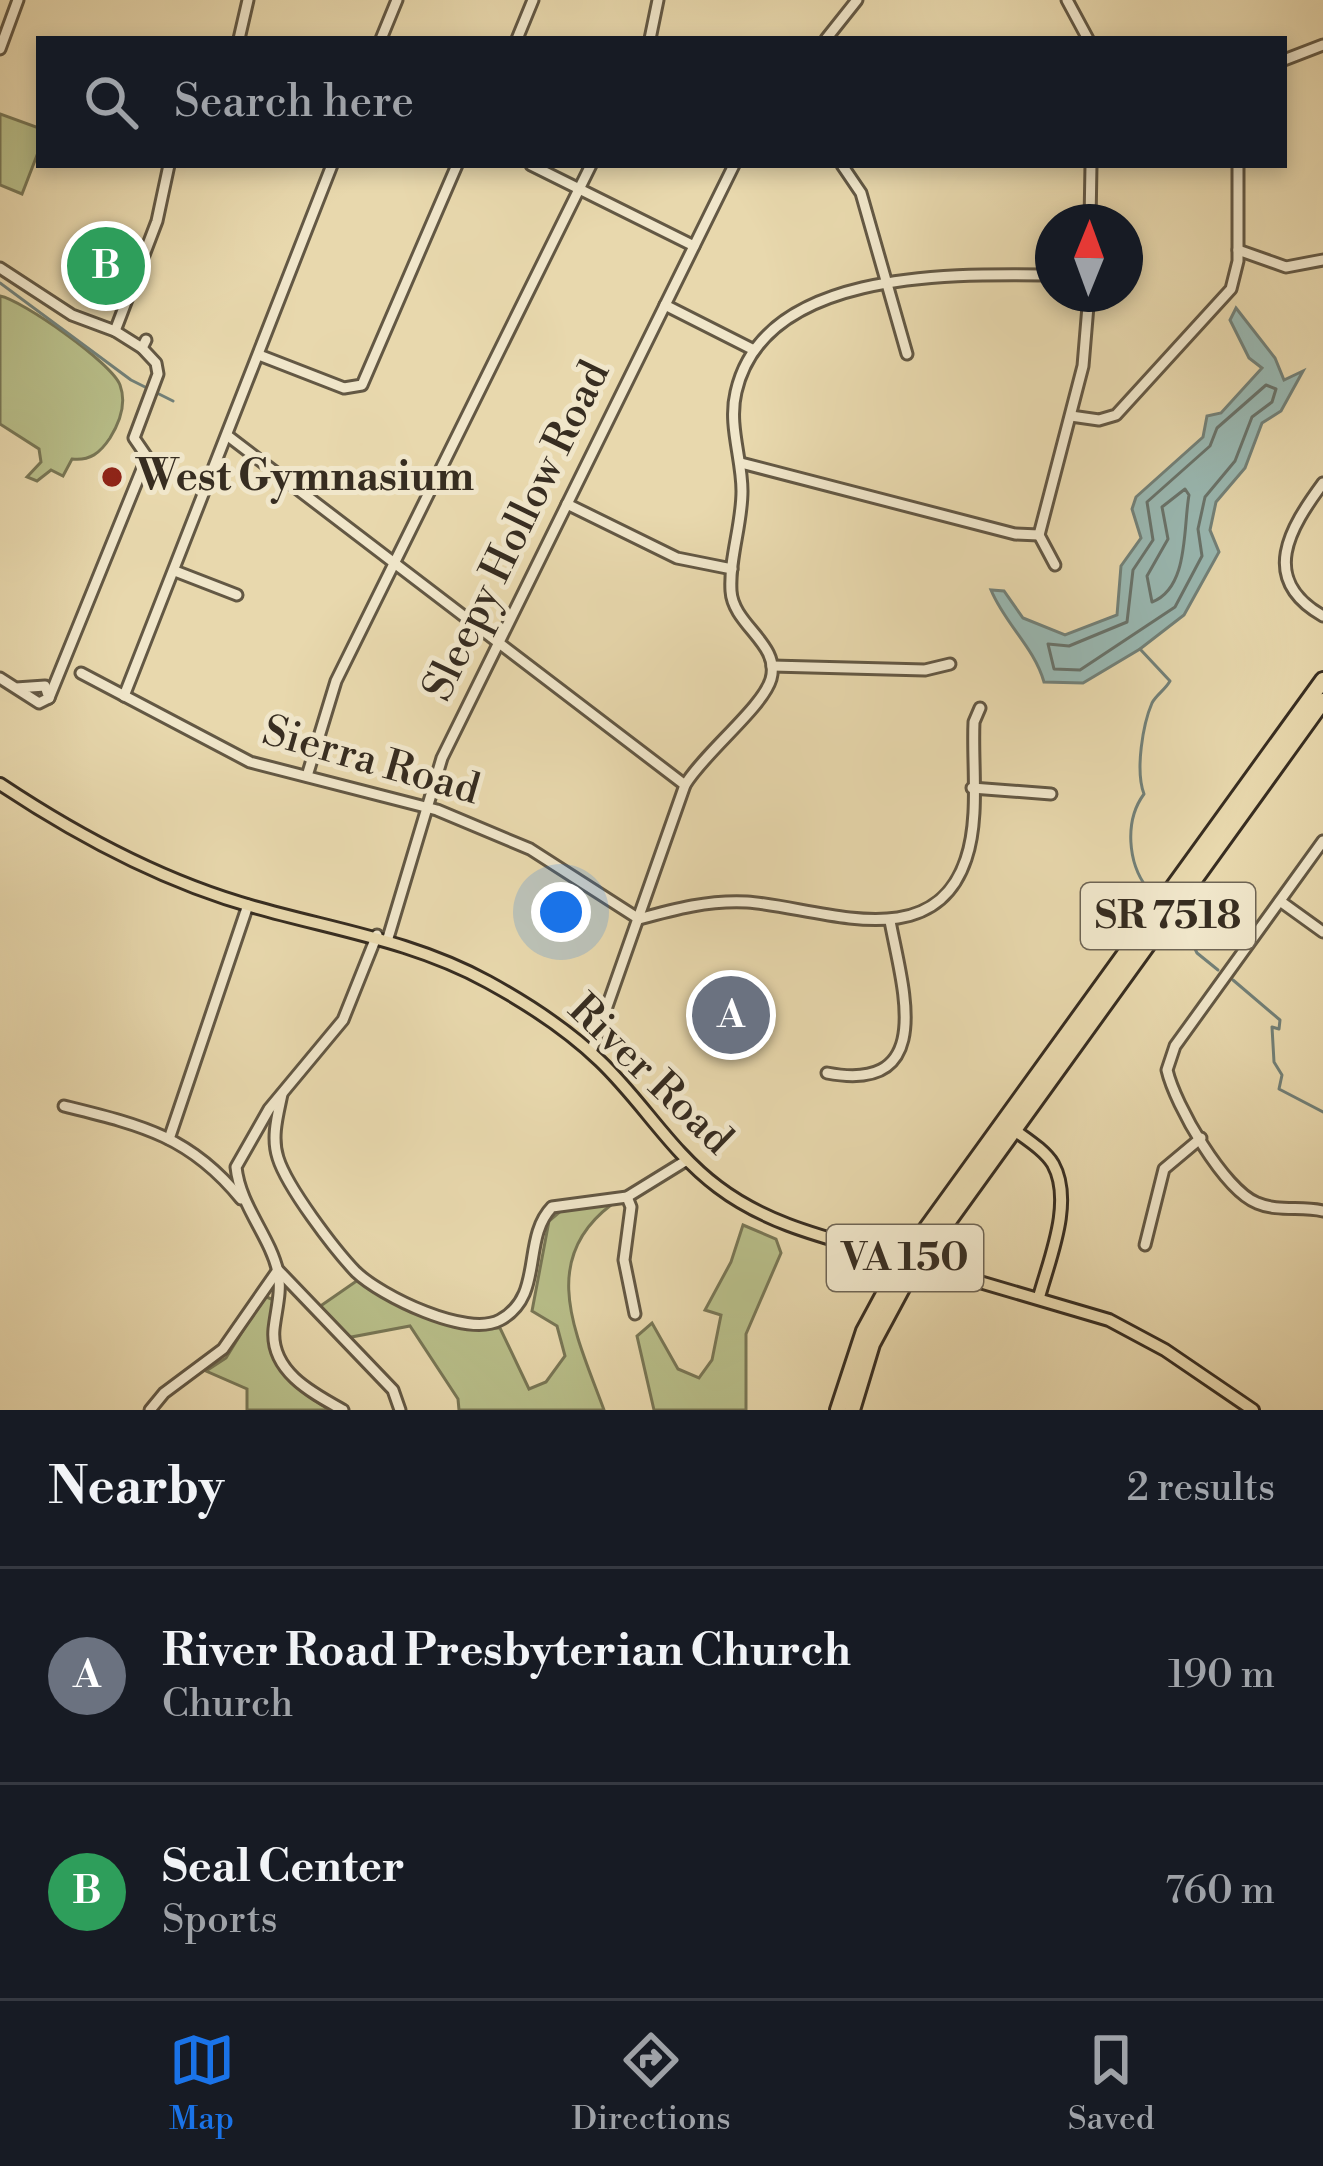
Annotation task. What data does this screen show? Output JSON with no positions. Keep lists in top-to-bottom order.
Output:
{
  "streets": {
    "highway": ["SR 7518", "VA 150"],
    "main road": ["River Road"],
    "street": ["Sleepy Hollow Road", "Sierra Road"]
  },
  "crossings": [
    ["Sleepy Hollow Road", "Sierra Road"],
    ["Sleepy Hollow Road", "River Road"],
    ["SR 7518", "VA 150"]
  ],
  "places": ["West Gymnasium"],
  "north": "top",
  "page": {
    "search": "Search here",
    "pins": ["B", "A"],
    "heading": ["Nearby", "2 results"],
    "list": [
      {
        "mark": "A",
        "name": "River Road Presbyterian Church",
        "note": "Church",
        "value": "190 m"
      },
      {
        "mark": "B",
        "name": "Seal Center",
        "note": "Sports",
        "value": "760 m"
      }
    ],
    "nav": ["Map", "Directions", "Saved"]
  }
}
